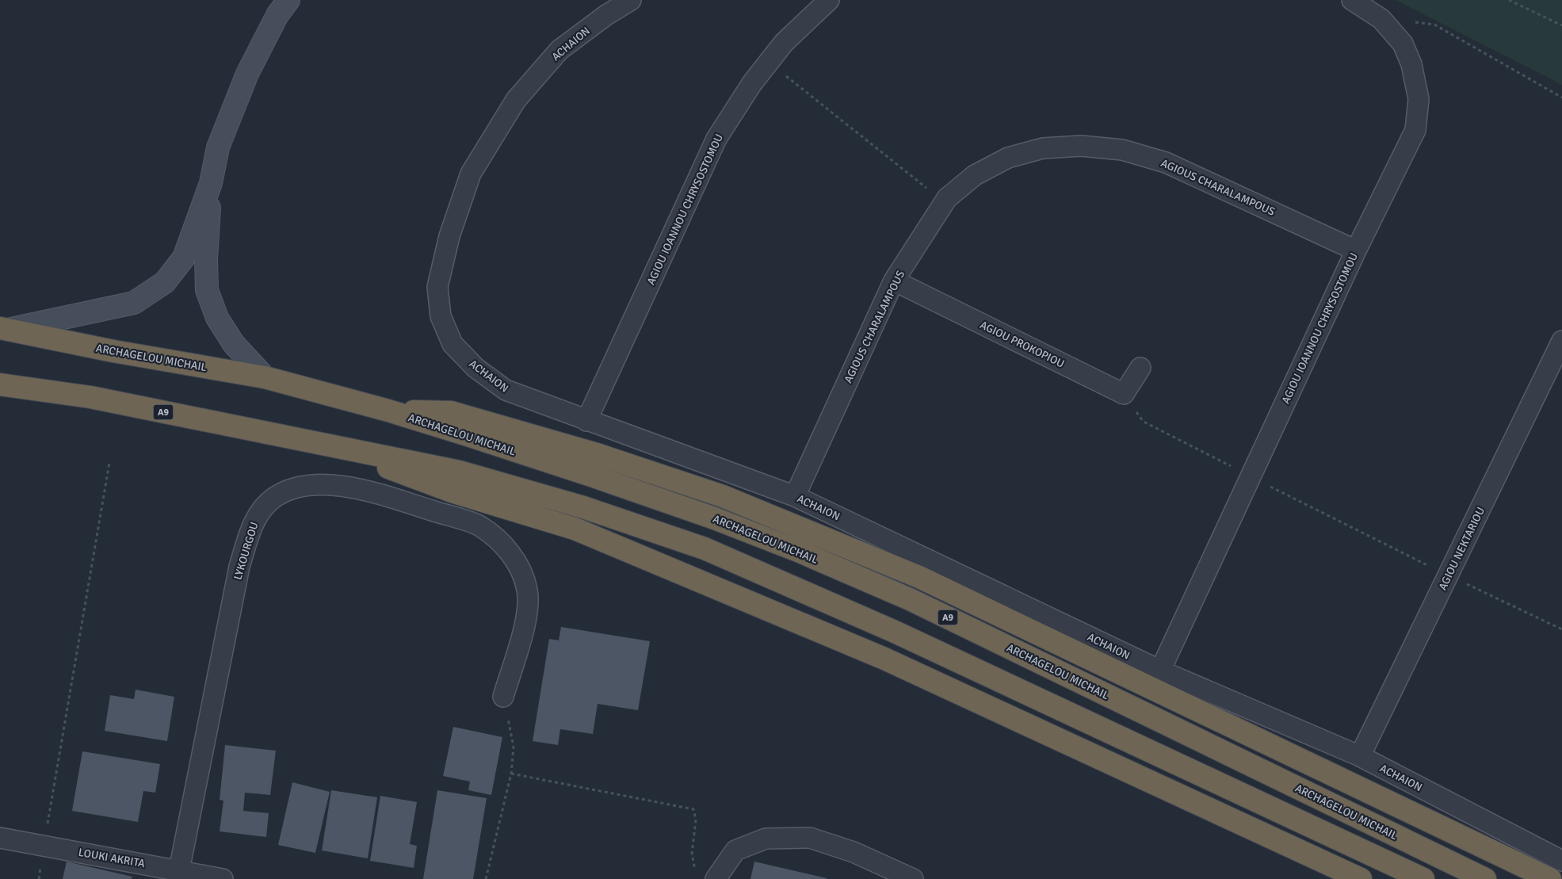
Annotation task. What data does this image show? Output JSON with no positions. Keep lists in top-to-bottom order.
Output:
{
  "streets": {
    "highway": ["ARCHAGELOU MICHAIL", "A9"],
    "street": [
      "ACHAION",
      "AGIOUS CHARALAMPOUS",
      "AGIOU IOANNOU CHRYSOSTOMOU",
      "AGIOU PROKOPIOU",
      "AGIOU NEKTARIOU",
      "LYKOURGOU",
      "LOUKI AKRITA"
    ]
  },
  "crossings": [
    ["ACHAION", "AGIOUS CHARALAMPOUS"],
    ["ACHAION", "AGIOU IOANNOU CHRYSOSTOMOU"],
    ["ACHAION", "AGIOU NEKTARIOU"],
    ["AGIOUS CHARALAMPOUS", "AGIOU IOANNOU CHRYSOSTOMOU"],
    ["AGIOUS CHARALAMPOUS", "AGIOU PROKOPIOU"],
    ["LYKOURGOU", "LOUKI AKRITA"]
  ]
}
